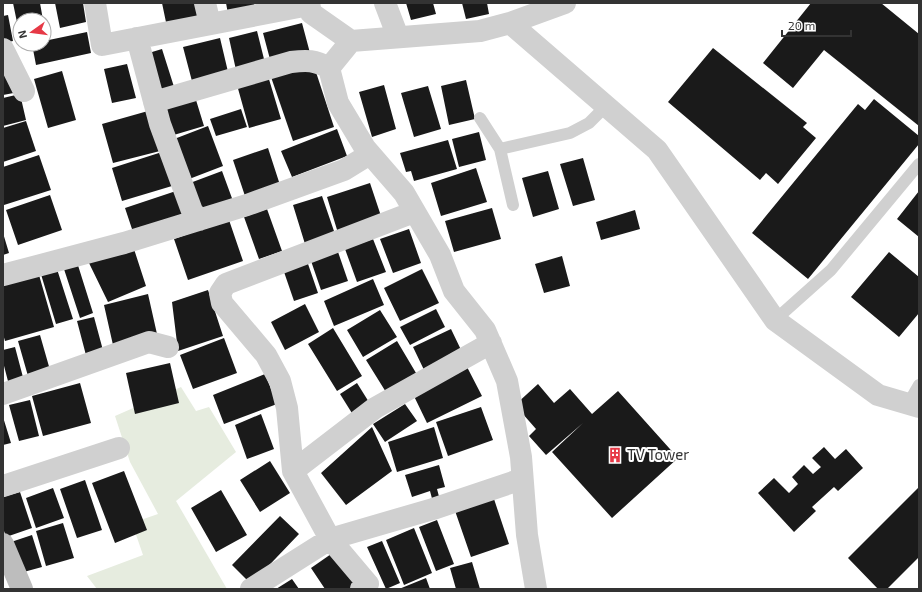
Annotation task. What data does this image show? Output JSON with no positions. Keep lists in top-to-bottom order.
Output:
{
  "places": {
    "building": ["TV Tower"]
  },
  "scale_bar": "20 m",
  "north": "left"
}
